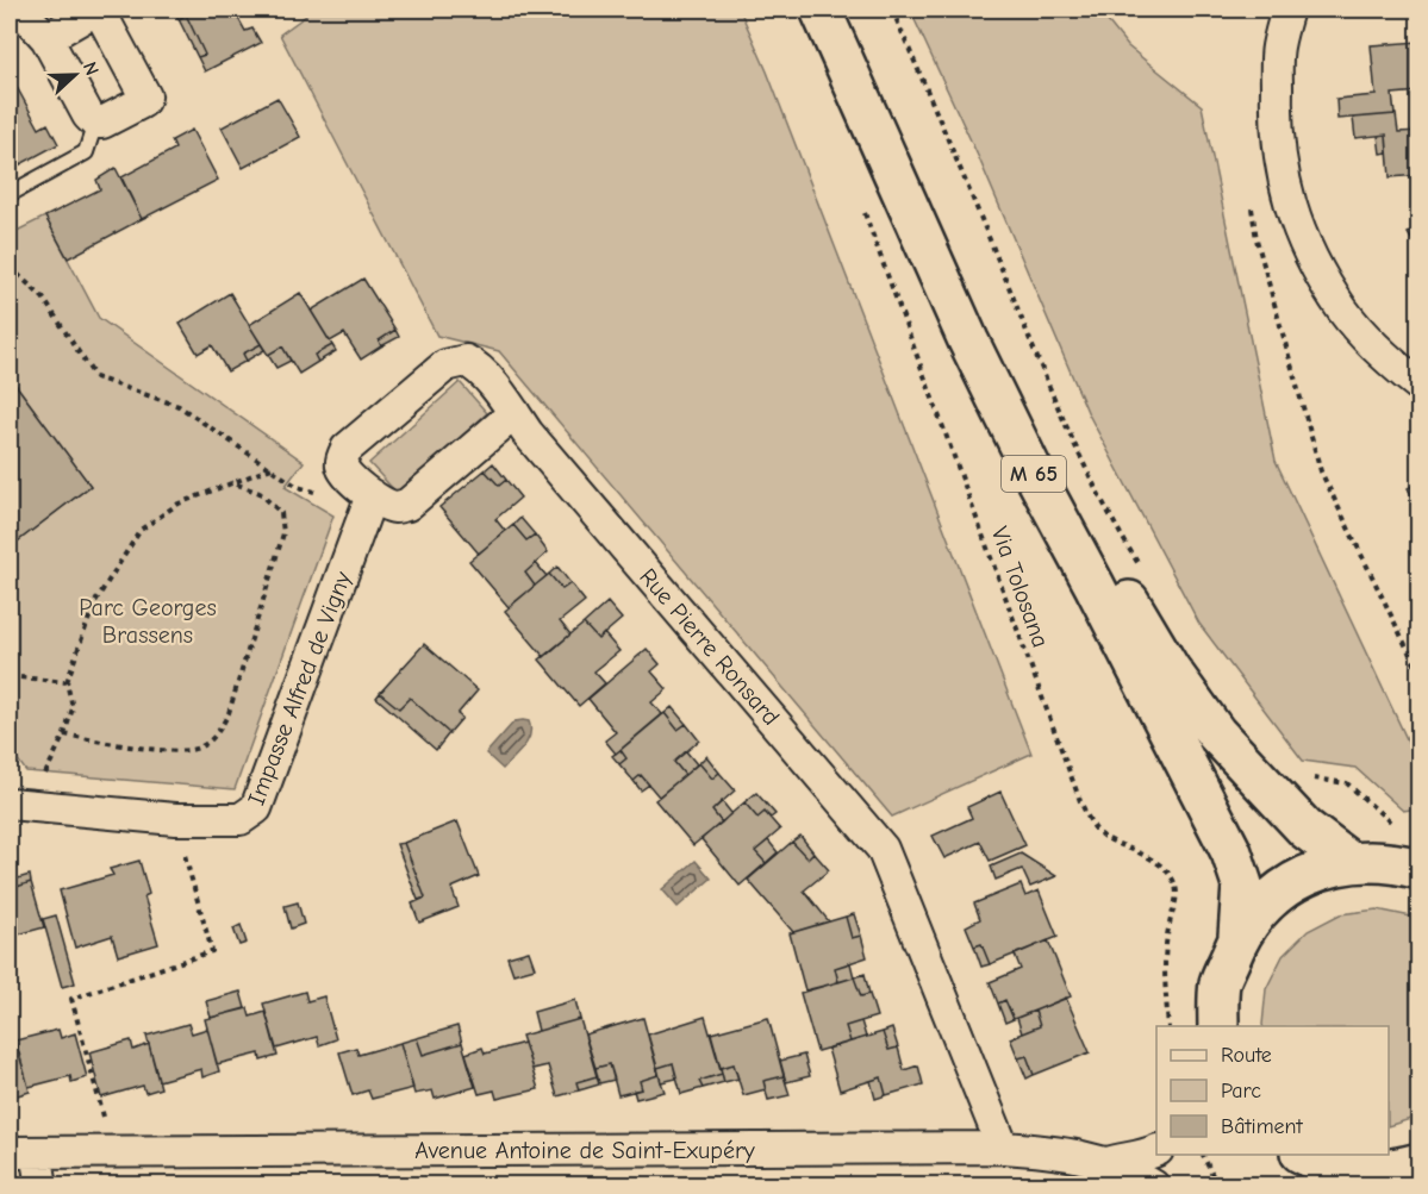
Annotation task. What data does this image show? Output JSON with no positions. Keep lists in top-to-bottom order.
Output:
{
  "streets": {
    "main road": ["M 65"],
    "street": ["Rue Pierre Ronsard", "Impasse Alfred de Vigny", "Avenue Antoine de Saint-Exupéry"],
    "path": ["Via Tolosana"]
  },
  "crossings": [
    ["Rue Pierre Ronsard", "Impasse Alfred de Vigny"],
    ["Rue Pierre Ronsard", "Avenue Antoine de Saint-Exupéry"]
  ],
  "parks": ["Parc Georges Brassens"],
  "legend": ["Route", "Parc", "Bâtiment"],
  "north": "right"
}
